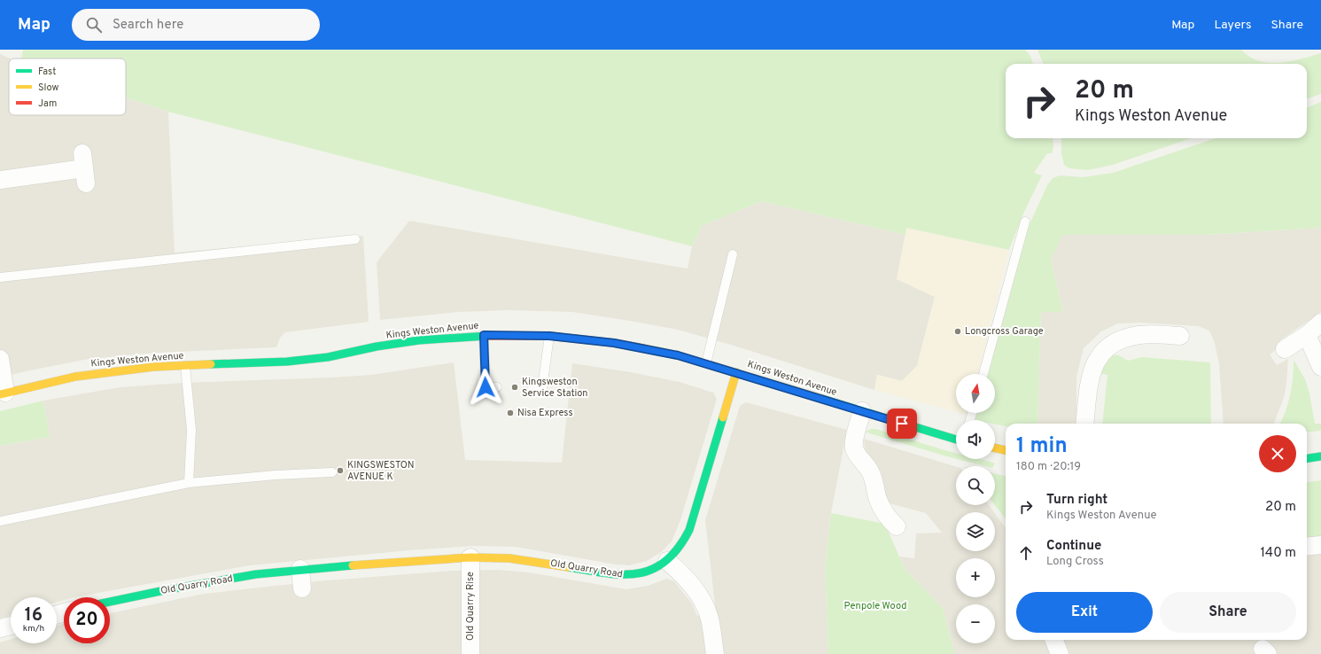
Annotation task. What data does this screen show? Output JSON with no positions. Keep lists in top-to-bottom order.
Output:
{
  "streets": {
    "street": ["Kings Weston Avenue", "Old Quarry Road", "Old Quarry Rise"]
  },
  "crossings": [
    ["Kings Weston Avenue", "Old Quarry Road"],
    ["Old Quarry Road", "Old Quarry Rise"]
  ],
  "parks": ["Penpole Wood"],
  "places": [
    "Longcross Garage",
    "Kingsweston Service Station",
    "Nisa Express",
    "KINGSWESTON AVENUE K"
  ],
  "legend": ["Fast", "Slow", "Jam"],
  "north": "top",
  "page": {
    "header": "Map",
    "search": "Search here",
    "nav": ["Map", "Layers", "Share"],
    "turn": ["20 m", "Kings Weston Avenue"],
    "map_buttons": ["+", "−"],
    "heading": ["1 min", "180 m · 20:19"],
    "list": [
      {
        "name": "Turn right",
        "note": "Kings Weston Avenue",
        "value": "20 m"
      },
      {
        "name": "Continue",
        "note": "Long Cross",
        "value": "140 m"
      }
    ],
    "buttons": ["Exit", "Share"],
    "speed": "16 km/h",
    "limit": "20"
  }
}
